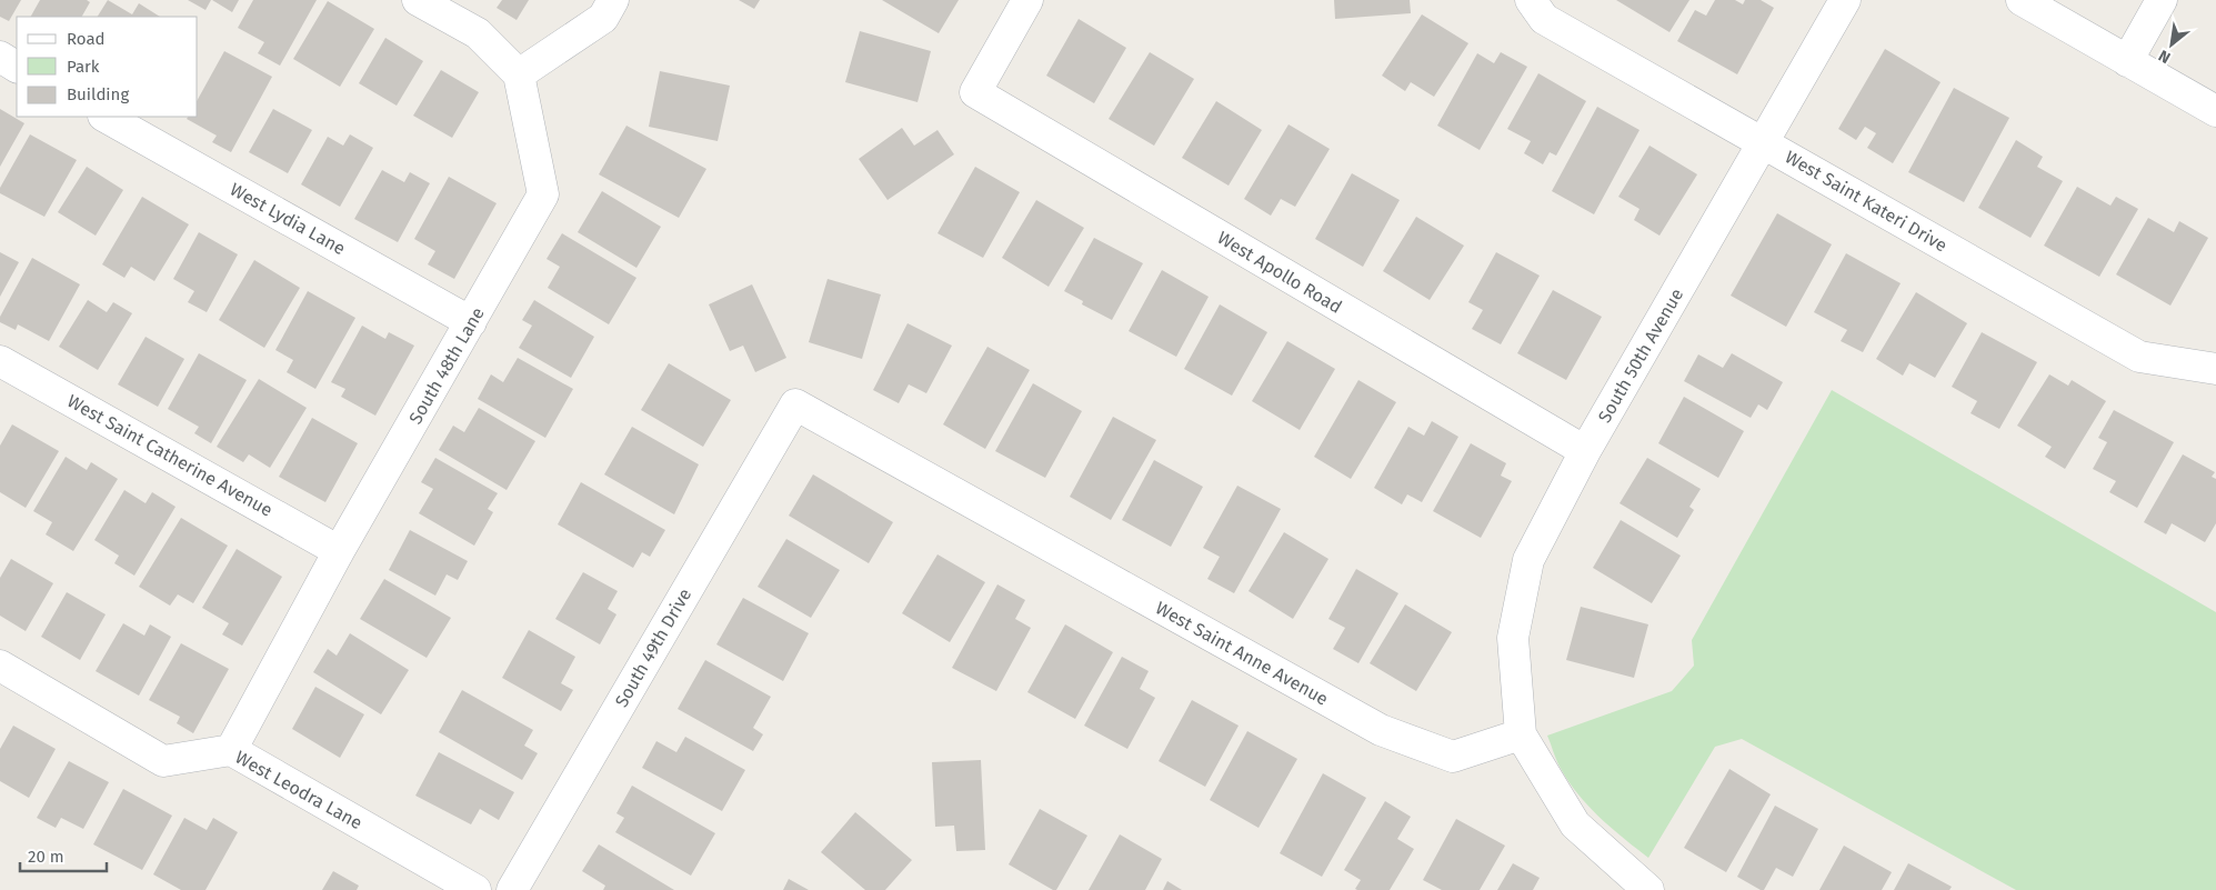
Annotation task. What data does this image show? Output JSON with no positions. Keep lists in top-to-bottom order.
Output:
{
  "streets": {
    "street": [
      "West Saint Kateri Drive",
      "West Lydia Lane",
      "West Apollo Road",
      "South 50th Avenue",
      "South 48th Lane",
      "West Saint Catherine Avenue",
      "South 49th Drive",
      "West Saint Anne Avenue",
      "West Leodra Lane"
    ]
  },
  "crossings": [
    ["West Saint Kateri Drive", "South 50th Avenue"],
    ["West Lydia Lane", "South 48th Lane"],
    ["West Apollo Road", "South 50th Avenue"],
    ["South 50th Avenue", "West Saint Anne Avenue"],
    ["South 48th Lane", "West Saint Catherine Avenue"],
    ["South 48th Lane", "West Leodra Lane"],
    ["South 49th Drive", "West Saint Anne Avenue"]
  ],
  "legend": ["Road", "Park", "Building"],
  "scale_bar": "20 m",
  "north": "bottom left"
}
